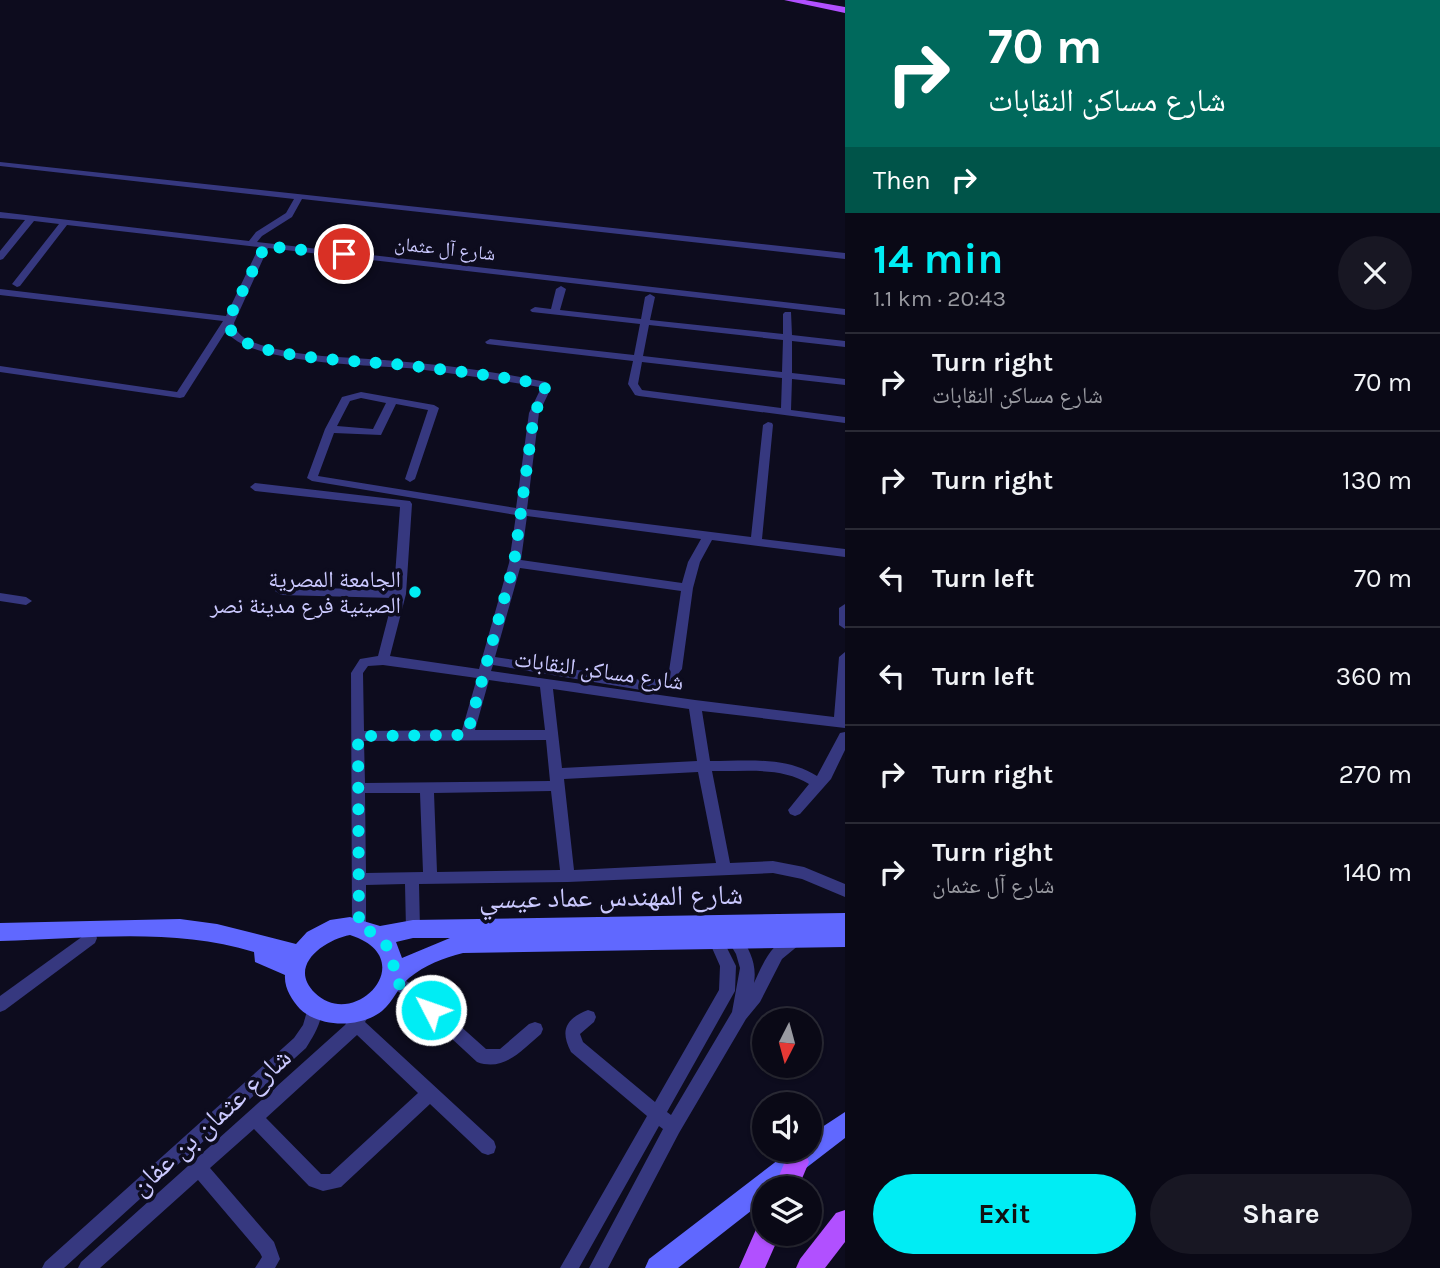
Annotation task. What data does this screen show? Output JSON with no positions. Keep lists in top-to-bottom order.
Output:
{
  "streets": {
    "street": [
      "شارع آل عثمان",
      "شارع مساكن النقابات",
      "شارع المهندس عماد عيسي",
      "شارع عثمان بن عفان"
    ]
  },
  "crossings": [
    ["شارع المهندس عماد عيسي", "شارع عثمان بن عفان"]
  ],
  "places": ["الجامعة المصرية الصينية فرع مدينة نصر"],
  "north": "bottom",
  "page": {
    "turn": ["70 m", "شارع مساكن النقابات"],
    "then": "Then",
    "heading": ["14 min", "1.1 km · 20:43"],
    "list": [
      {
        "name": "Turn right",
        "note": "شارع مساكن النقابات",
        "value": "70 m"
      },
      {
        "name": "Turn right",
        "value": "130 m"
      },
      {
        "name": "Turn left",
        "value": "70 m"
      },
      {
        "name": "Turn left",
        "value": "360 m"
      },
      {
        "name": "Turn right",
        "value": "270 m"
      },
      {
        "name": "Turn right",
        "note": "شارع آل عثمان",
        "value": "140 m"
      }
    ],
    "buttons": ["Exit", "Share"]
  }
}
